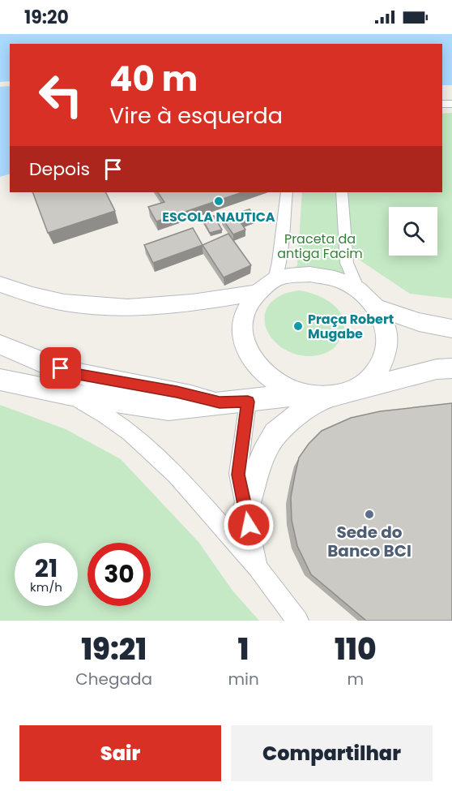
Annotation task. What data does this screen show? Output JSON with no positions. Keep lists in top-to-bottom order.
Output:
{
  "parks": ["Praceta da antiga Facim"],
  "places": ["ESCOLA NAUTICA", "Praça Robert Mugabe", "Sede do Banco BCI"],
  "page": {
    "status": "19:20",
    "turn": ["40 m", "Vire à esquerda"],
    "then": "Depois",
    "speed": "21 km/h",
    "limit": "30",
    "eta": [
      "19:21",
      "Chegada",
      "1",
      "min",
      "110",
      "m"
    ],
    "buttons": ["Sair", "Compartilhar"]
  }
}
